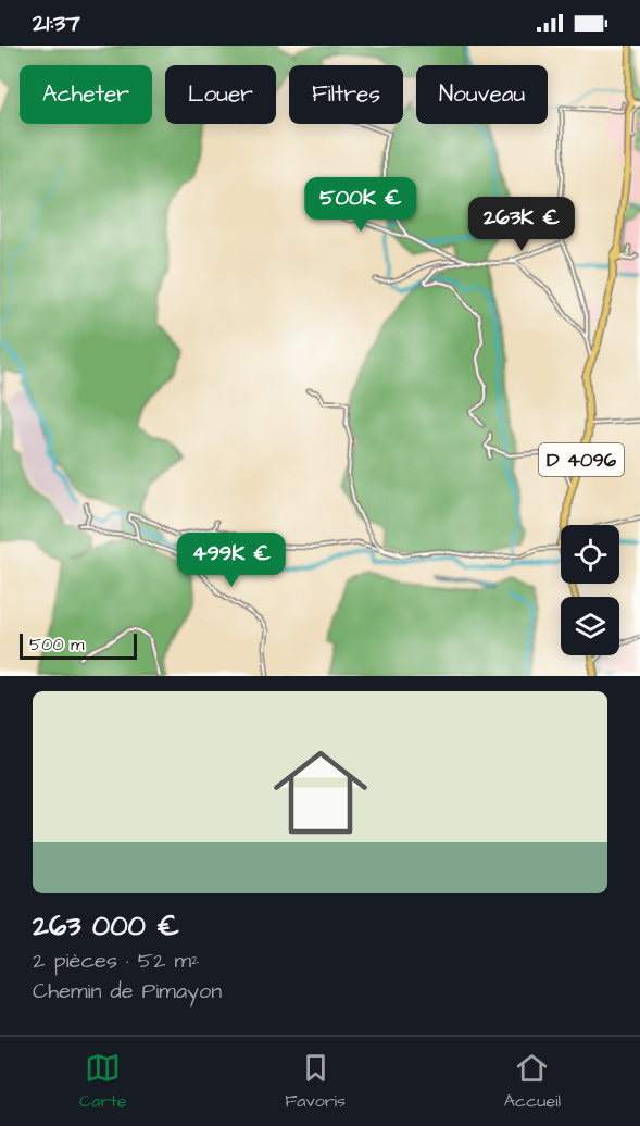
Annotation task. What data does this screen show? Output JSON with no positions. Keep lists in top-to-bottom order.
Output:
{
  "streets": {
    "main road": ["D 4096"]
  },
  "scale_bar": "500 m",
  "page": {
    "status": "21:37",
    "chip": [
      "Acheter",
      "Louer",
      "Filtres",
      "Nouveau"
    ],
    "price": ["500K €", "263K €", "499K €"],
    "scale": "500 m",
    "list": [
      {
        "name": "263 000 €",
        "note": "2 pièces · 52 m² · Chemin de Pimayon"
      }
    ],
    "tabs": ["Carte", "Favoris", "Accueil"]
  }
}
